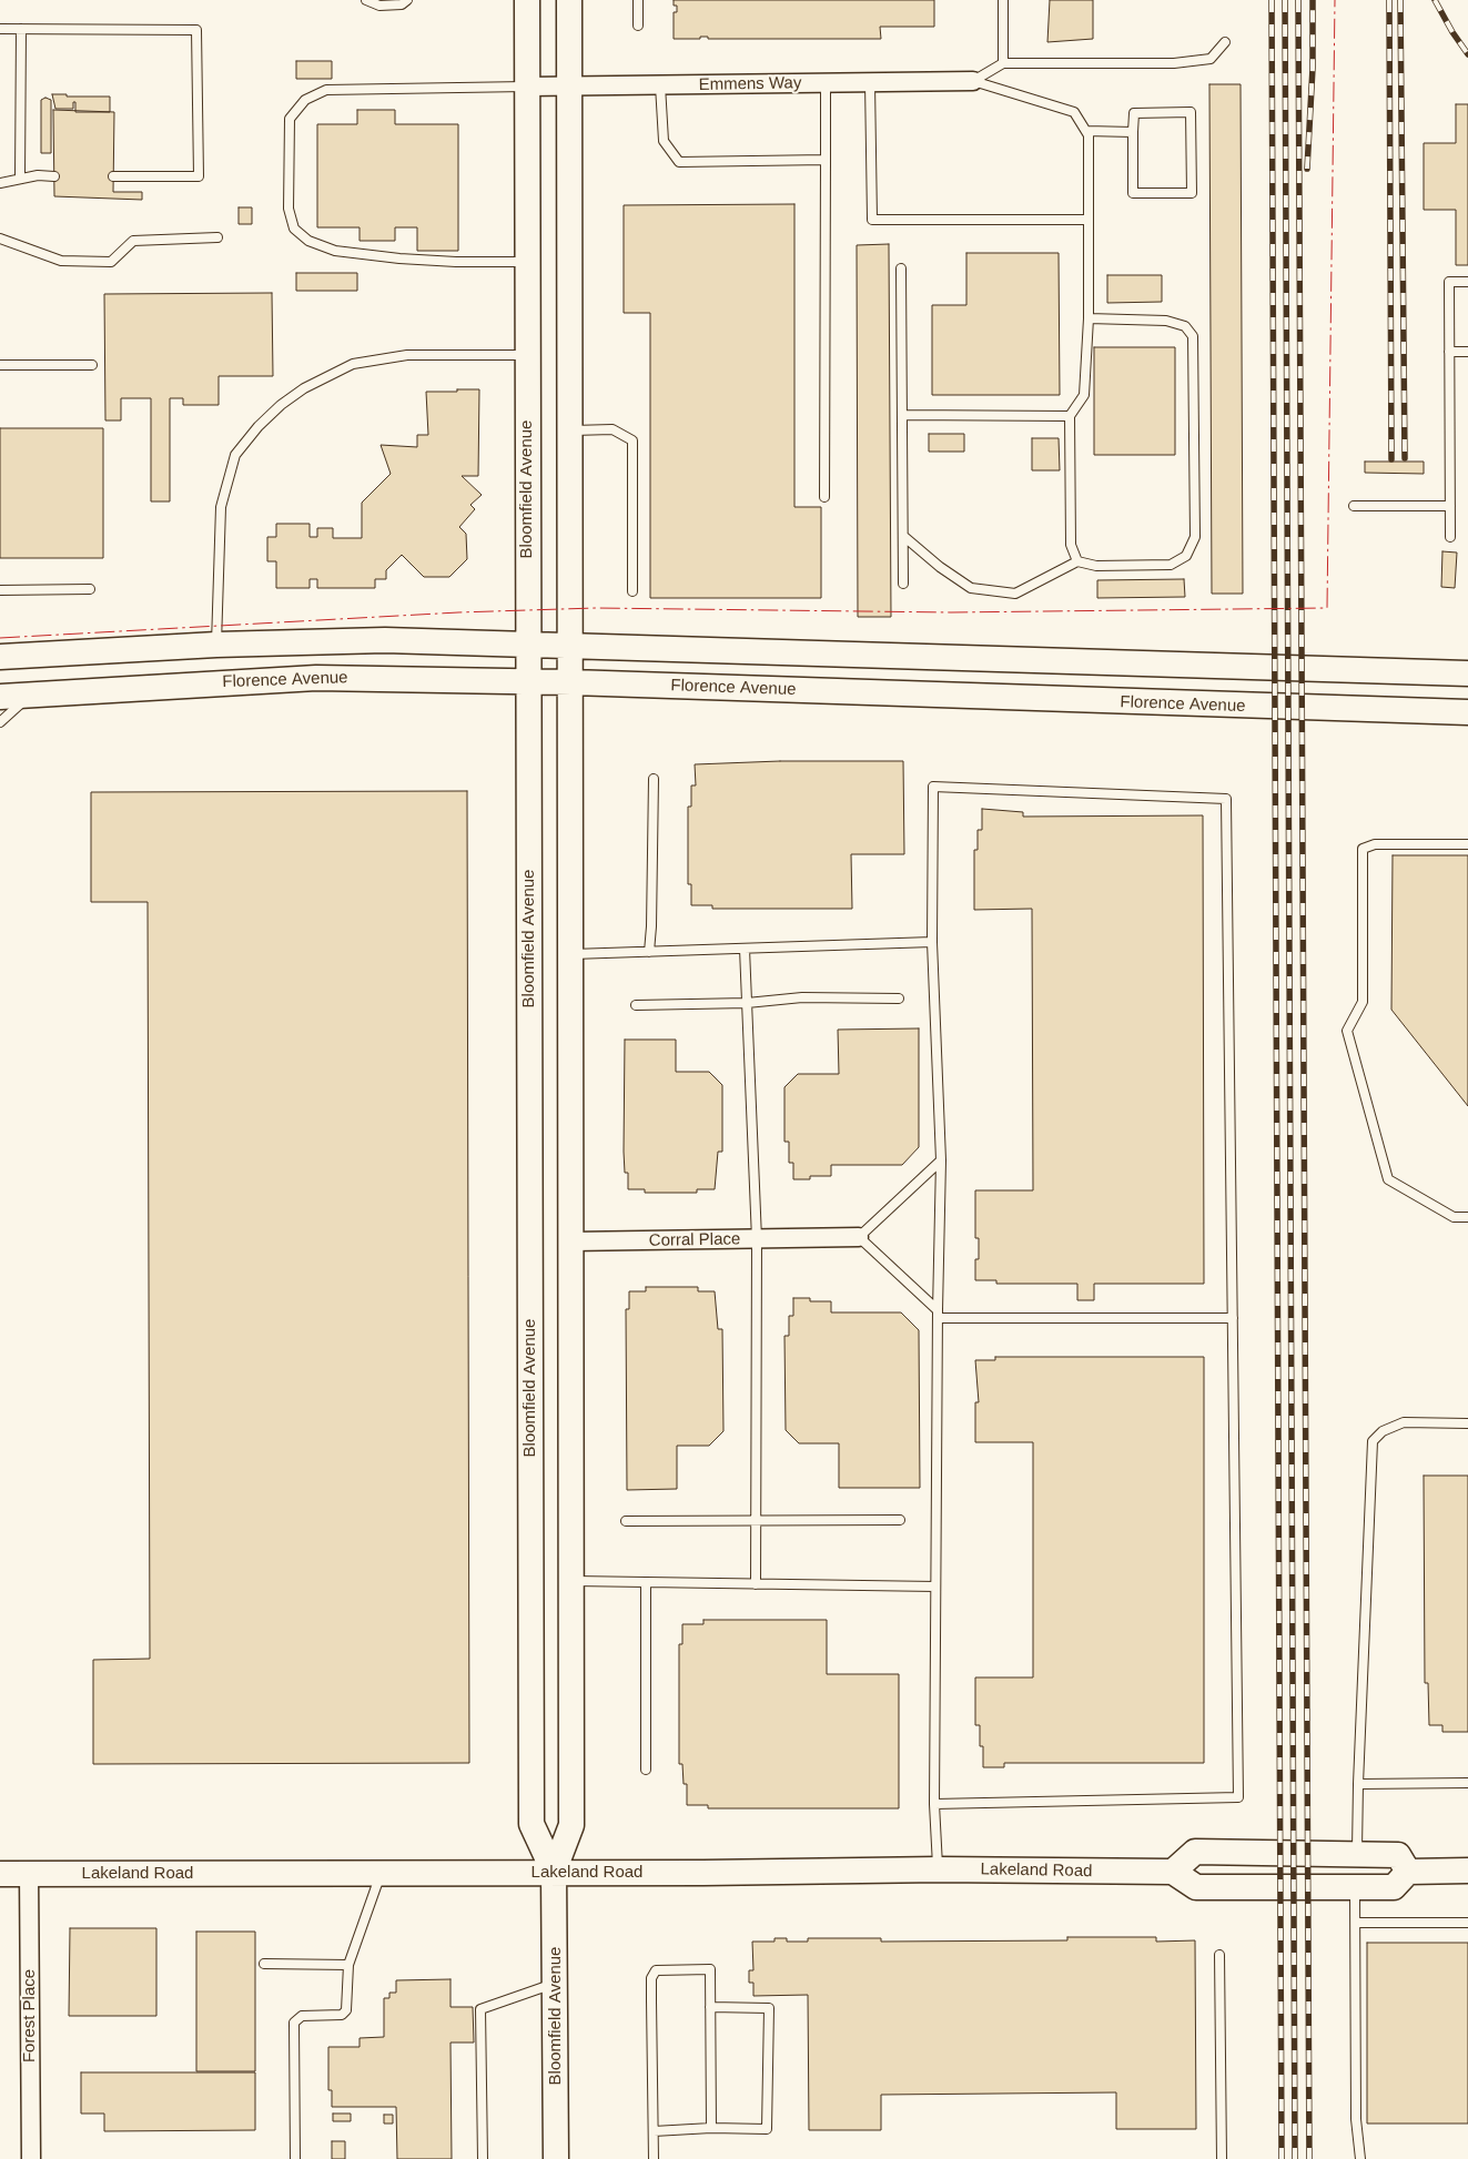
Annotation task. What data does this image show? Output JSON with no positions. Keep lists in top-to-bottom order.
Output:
{
  "streets": {
    "main road": [
      "Bloomfield Avenue",
      "Florence Avenue",
      "Corral Place",
      "Lakeland Road"
    ],
    "street": ["Emmens Way", "Forest Place"]
  },
  "crossings": [
    ["Emmens Way", "Bloomfield Avenue"],
    ["Bloomfield Avenue", "Florence Avenue"],
    ["Bloomfield Avenue", "Corral Place"],
    ["Bloomfield Avenue", "Lakeland Road"],
    ["Lakeland Road", "Forest Place"]
  ]
}
